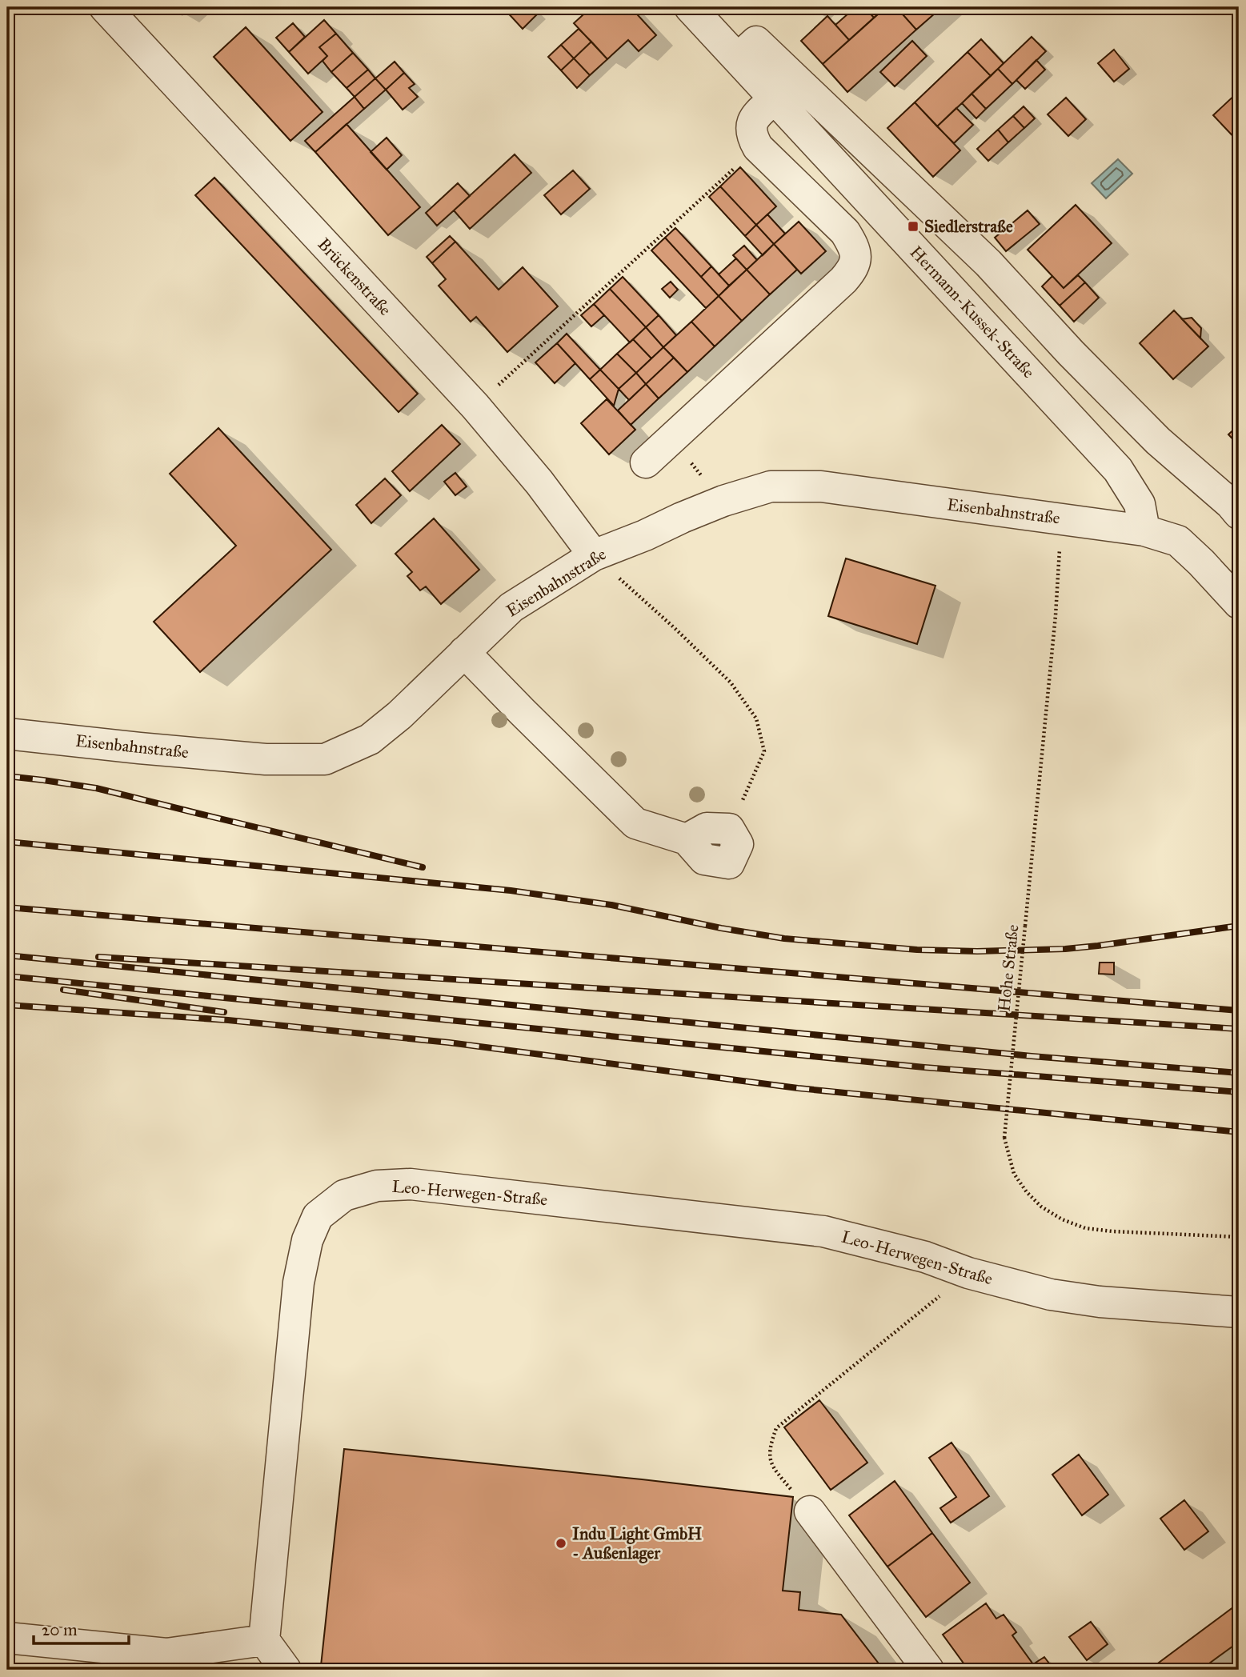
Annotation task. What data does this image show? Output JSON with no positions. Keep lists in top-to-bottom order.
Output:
{
  "streets": {
    "street": [
      "Brückenstraße",
      "Hermann-Kussek-Straße",
      "Eisenbahnstraße",
      "Leo-Herwegen-Straße"
    ],
    "path": ["Hohe Straße"]
  },
  "crossings": [
    ["Brückenstraße", "Eisenbahnstraße"],
    ["Hermann-Kussek-Straße", "Eisenbahnstraße"],
    ["Eisenbahnstraße", "Hohe Straße"]
  ],
  "places": {
    "transit": ["Siedlerstraße"],
    "other": ["Indu Light GmbH - Außenlager"]
  },
  "scale_bar": "20 m"
}
